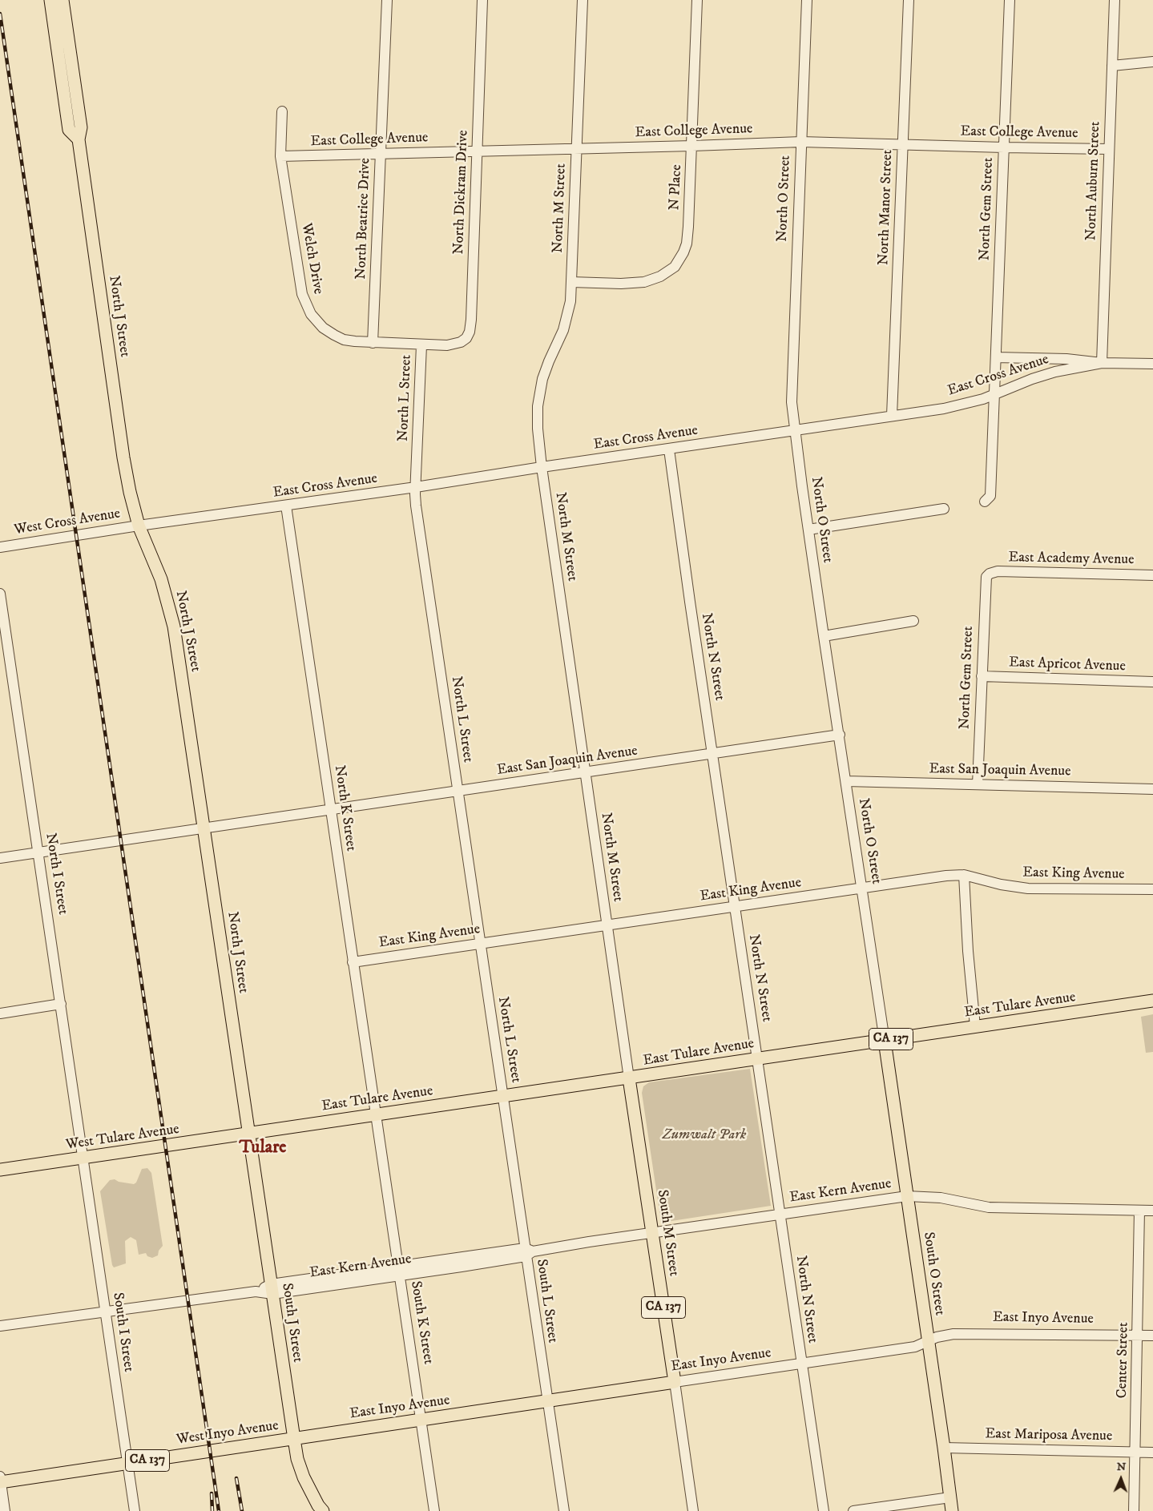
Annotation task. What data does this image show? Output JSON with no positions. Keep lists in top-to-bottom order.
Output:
{
  "streets": {
    "main road": [
      "North J Street",
      "East Tulare Avenue",
      "CA 137",
      "West Tulare Avenue",
      "South M Street",
      "South O Street",
      "East Inyo Avenue",
      "South J Street",
      "West Inyo Avenue"
    ],
    "street": [
      "East College Avenue",
      "North Auburn Street",
      "N Place",
      "North Dickram Drive",
      "North O Street",
      "North Manor Street",
      "North M Street",
      "North Gem Street",
      "North Beatrice Drive",
      "Welch Drive",
      "East Cross Avenue",
      "North L Street",
      "West Cross Avenue",
      "East Academy Avenue",
      "North N Street",
      "East Apricot Avenue",
      "East San Joaquin Avenue",
      "North K Street",
      "North I Street",
      "East King Avenue",
      "East Kern Avenue",
      "South L Street",
      "South K Street",
      "South I Street",
      "Center Street",
      "East Mariposa Avenue"
    ]
  },
  "crossings": [
    ["East College Avenue", "North Auburn Street"],
    ["East College Avenue", "N Place"],
    ["East College Avenue", "North Dickram Drive"],
    ["East College Avenue", "North O Street"],
    ["East College Avenue", "North Manor Street"],
    ["East College Avenue", "North M Street"],
    ["East College Avenue", "North Gem Street"],
    ["East College Avenue", "North Beatrice Drive"],
    ["East College Avenue", "Welch Drive"],
    ["North Auburn Street", "East Cross Avenue"],
    ["N Place", "North M Street"],
    ["North Dickram Drive", "Welch Drive"],
    ["North Dickram Drive", "North L Street"],
    ["North O Street", "East Cross Avenue"],
    ["North O Street", "East San Joaquin Avenue"],
    ["North O Street", "East King Avenue"],
    ["North O Street", "East Tulare Avenue"],
    ["North O Street", "South O Street"],
    ["North Manor Street", "East Cross Avenue"],
    ["North M Street", "East Cross Avenue"],
    ["North M Street", "East San Joaquin Avenue"],
    ["North M Street", "East King Avenue"],
    ["North M Street", "East Tulare Avenue"],
    ["North M Street", "South M Street"],
    ["North Gem Street", "East Cross Avenue"],
    ["North Gem Street", "East Academy Avenue"],
    ["North Gem Street", "East Apricot Avenue"],
    ["North Gem Street", "East San Joaquin Avenue"],
    ["North Beatrice Drive", "Welch Drive"],
    ["Welch Drive", "North L Street"],
    ["North J Street", "East Cross Avenue"],
    ["North J Street", "West Cross Avenue"],
    ["North J Street", "East San Joaquin Avenue"],
    ["North J Street", "East Tulare Avenue"],
    ["North J Street", "West Tulare Avenue"],
    ["North J Street", "South J Street"],
    ["East Cross Avenue", "North L Street"],
    ["East Cross Avenue", "West Cross Avenue"],
    ["East Cross Avenue", "North N Street"],
    ["East Cross Avenue", "North K Street"],
    ["North L Street", "East San Joaquin Avenue"],
    ["North L Street", "East King Avenue"],
    ["North L Street", "East Tulare Avenue"],
    ["North L Street", "South L Street"],
    ["North N Street", "East San Joaquin Avenue"],
    ["North N Street", "East King Avenue"],
    ["North N Street", "East Tulare Avenue"],
    ["North N Street", "East Kern Avenue"],
    ["North N Street", "East Inyo Avenue"],
    ["East San Joaquin Avenue", "North K Street"],
    ["East San Joaquin Avenue", "North I Street"],
    ["North K Street", "East King Avenue"],
    ["North K Street", "East Tulare Avenue"],
    ["North K Street", "South K Street"],
    ["North I Street", "West Tulare Avenue"],
    ["North I Street", "South I Street"],
    ["East Tulare Avenue", "West Tulare Avenue"],
    ["East Tulare Avenue", "South M Street"],
    ["East Tulare Avenue", "South O Street"],
    ["East Tulare Avenue", "South L Street"],
    ["East Tulare Avenue", "South J Street"],
    ["East Tulare Avenue", "South K Street"],
    ["West Tulare Avenue", "South J Street"],
    ["West Tulare Avenue", "South I Street"],
    ["East Kern Avenue", "South M Street"],
    ["East Kern Avenue", "South O Street"],
    ["East Kern Avenue", "South L Street"],
    ["East Kern Avenue", "South J Street"],
    ["East Kern Avenue", "South K Street"],
    ["East Kern Avenue", "South I Street"],
    ["East Kern Avenue", "Center Street"],
    ["South M Street", "East Inyo Avenue"],
    ["South O Street", "East Inyo Avenue"],
    ["South O Street", "East Mariposa Avenue"],
    ["South L Street", "East Inyo Avenue"],
    ["East Inyo Avenue", "South J Street"],
    ["East Inyo Avenue", "South K Street"],
    ["East Inyo Avenue", "Center Street"],
    ["East Inyo Avenue", "West Inyo Avenue"],
    ["South J Street", "West Inyo Avenue"],
    ["South I Street", "West Inyo Avenue"],
    ["Center Street", "East Mariposa Avenue"]
  ],
  "districts": ["Tulare"],
  "parks": ["Zumwalt Park"],
  "north": "top"
}
